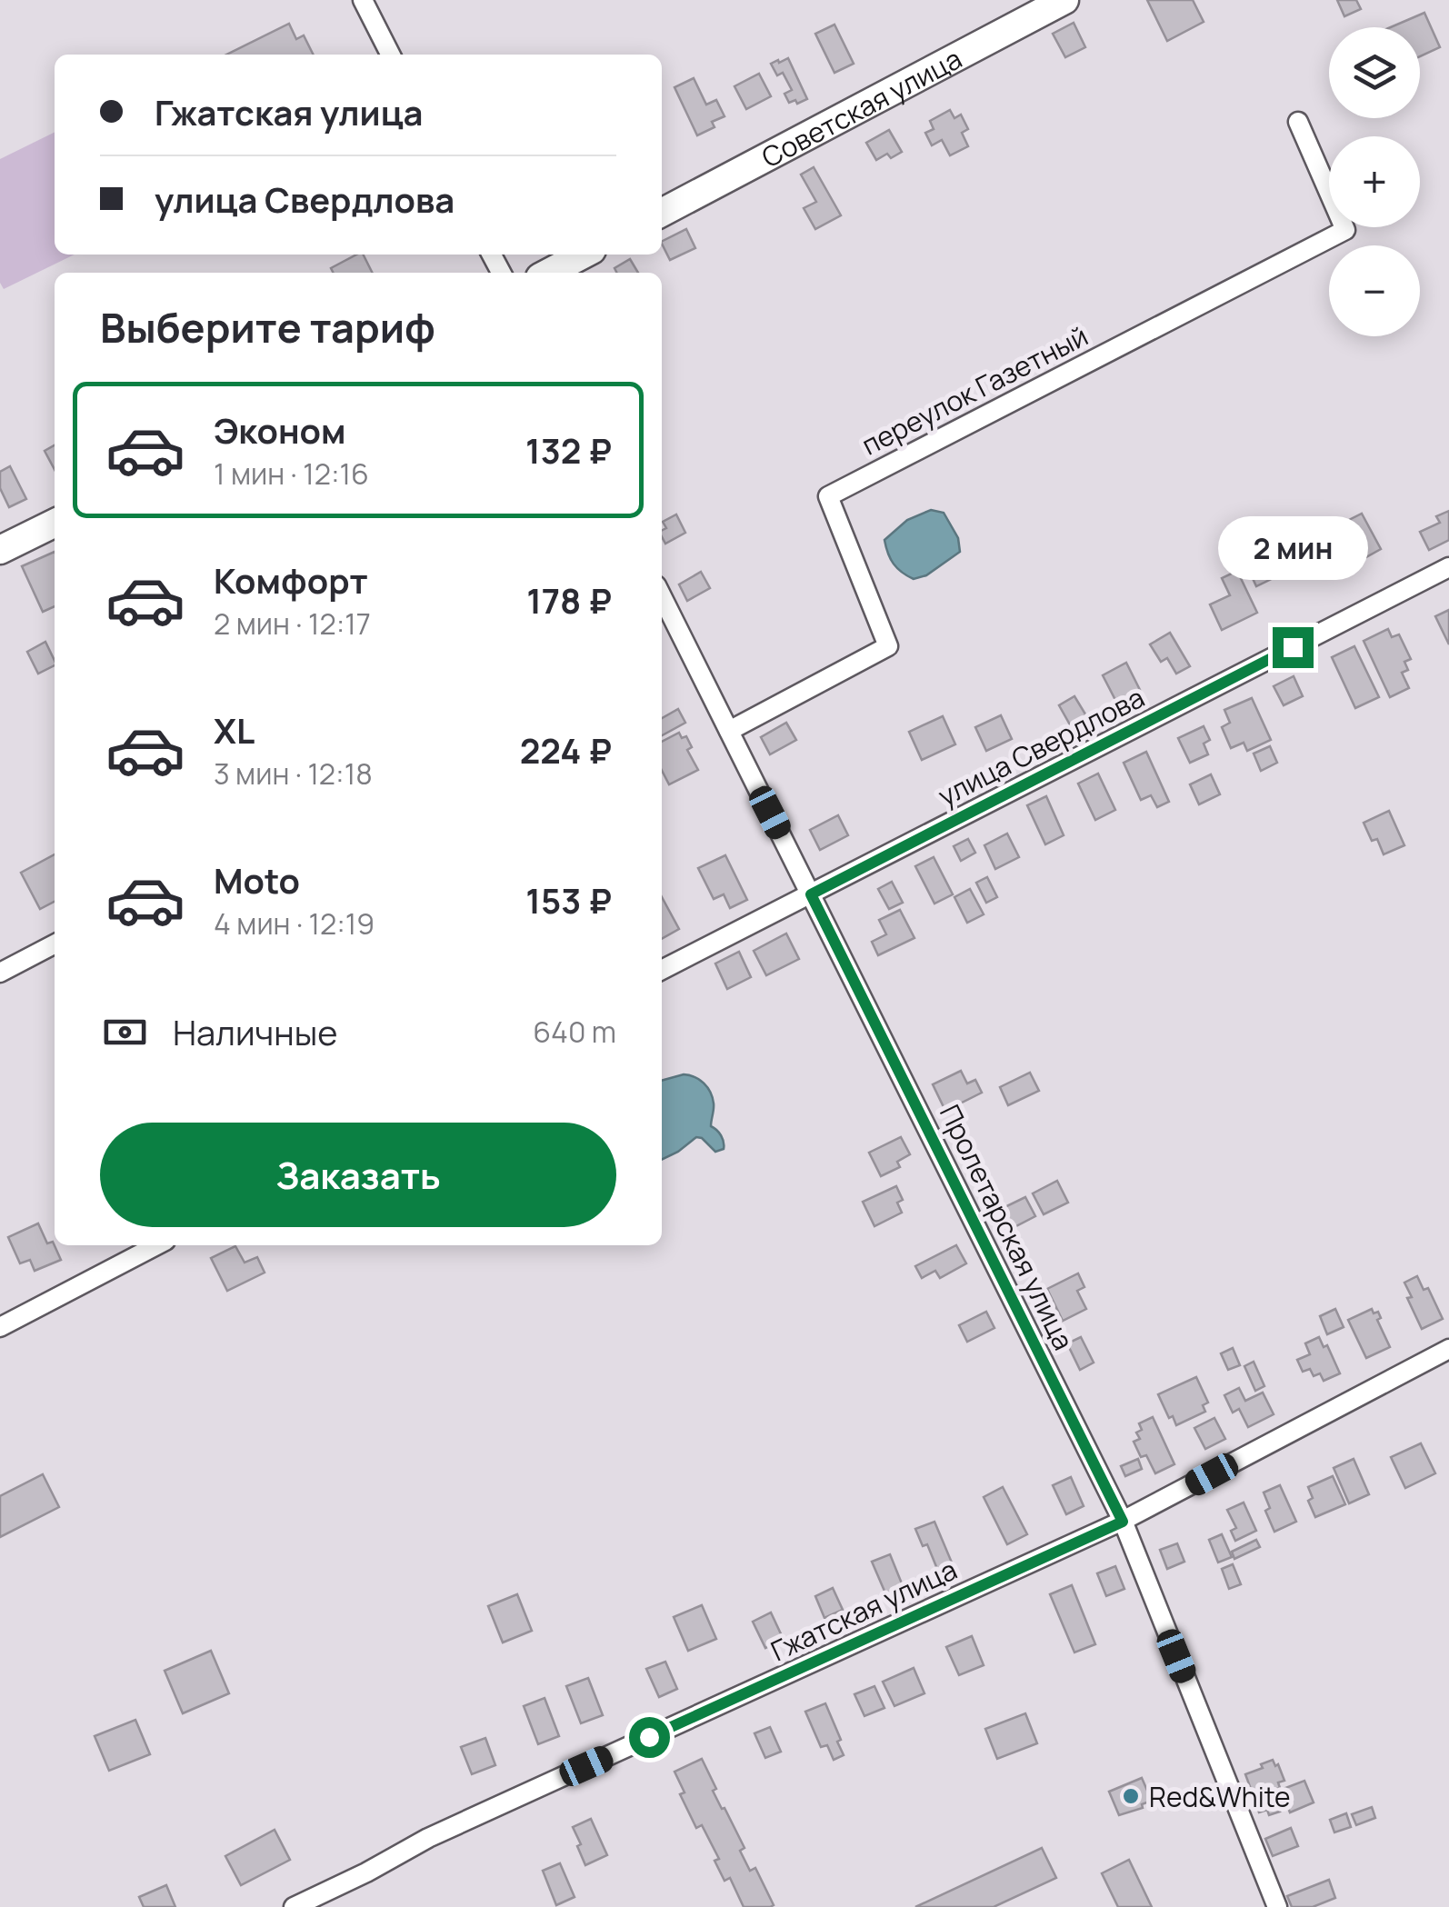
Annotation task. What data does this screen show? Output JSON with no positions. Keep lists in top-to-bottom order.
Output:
{
  "streets": {
    "main road": ["Советская улица"],
    "street": [
      "переулок Газетный",
      "улица Свердлова",
      "Пролетарская улица",
      "Гжатская улица"
    ]
  },
  "crossings": [
    ["переулок Газетный", "Пролетарская улица"],
    ["улица Свердлова", "Пролетарская улица"],
    ["Пролетарская улица", "Гжатская улица"]
  ],
  "places": ["Red&White"],
  "page": {
    "map_buttons": ["+", "−"],
    "banner": ["Гжатская улица", "улица Свердлова"],
    "heading": "Выберите тариф",
    "list": [
      {
        "name": "Эконом",
        "note": "1 мин · 12:16",
        "value": "132 ₽"
      },
      {
        "name": "Комфорт",
        "note": "2 мин · 12:17",
        "value": "178 ₽"
      },
      {
        "name": "XL",
        "note": "3 мин · 12:18",
        "value": "224 ₽"
      },
      {
        "name": "Moto",
        "note": "4 мин · 12:19",
        "value": "153 ₽"
      }
    ],
    "bubble": "2 мин",
    "pay": ["Наличные", "640 m"],
    "buttons": "Заказать"
  }
}
